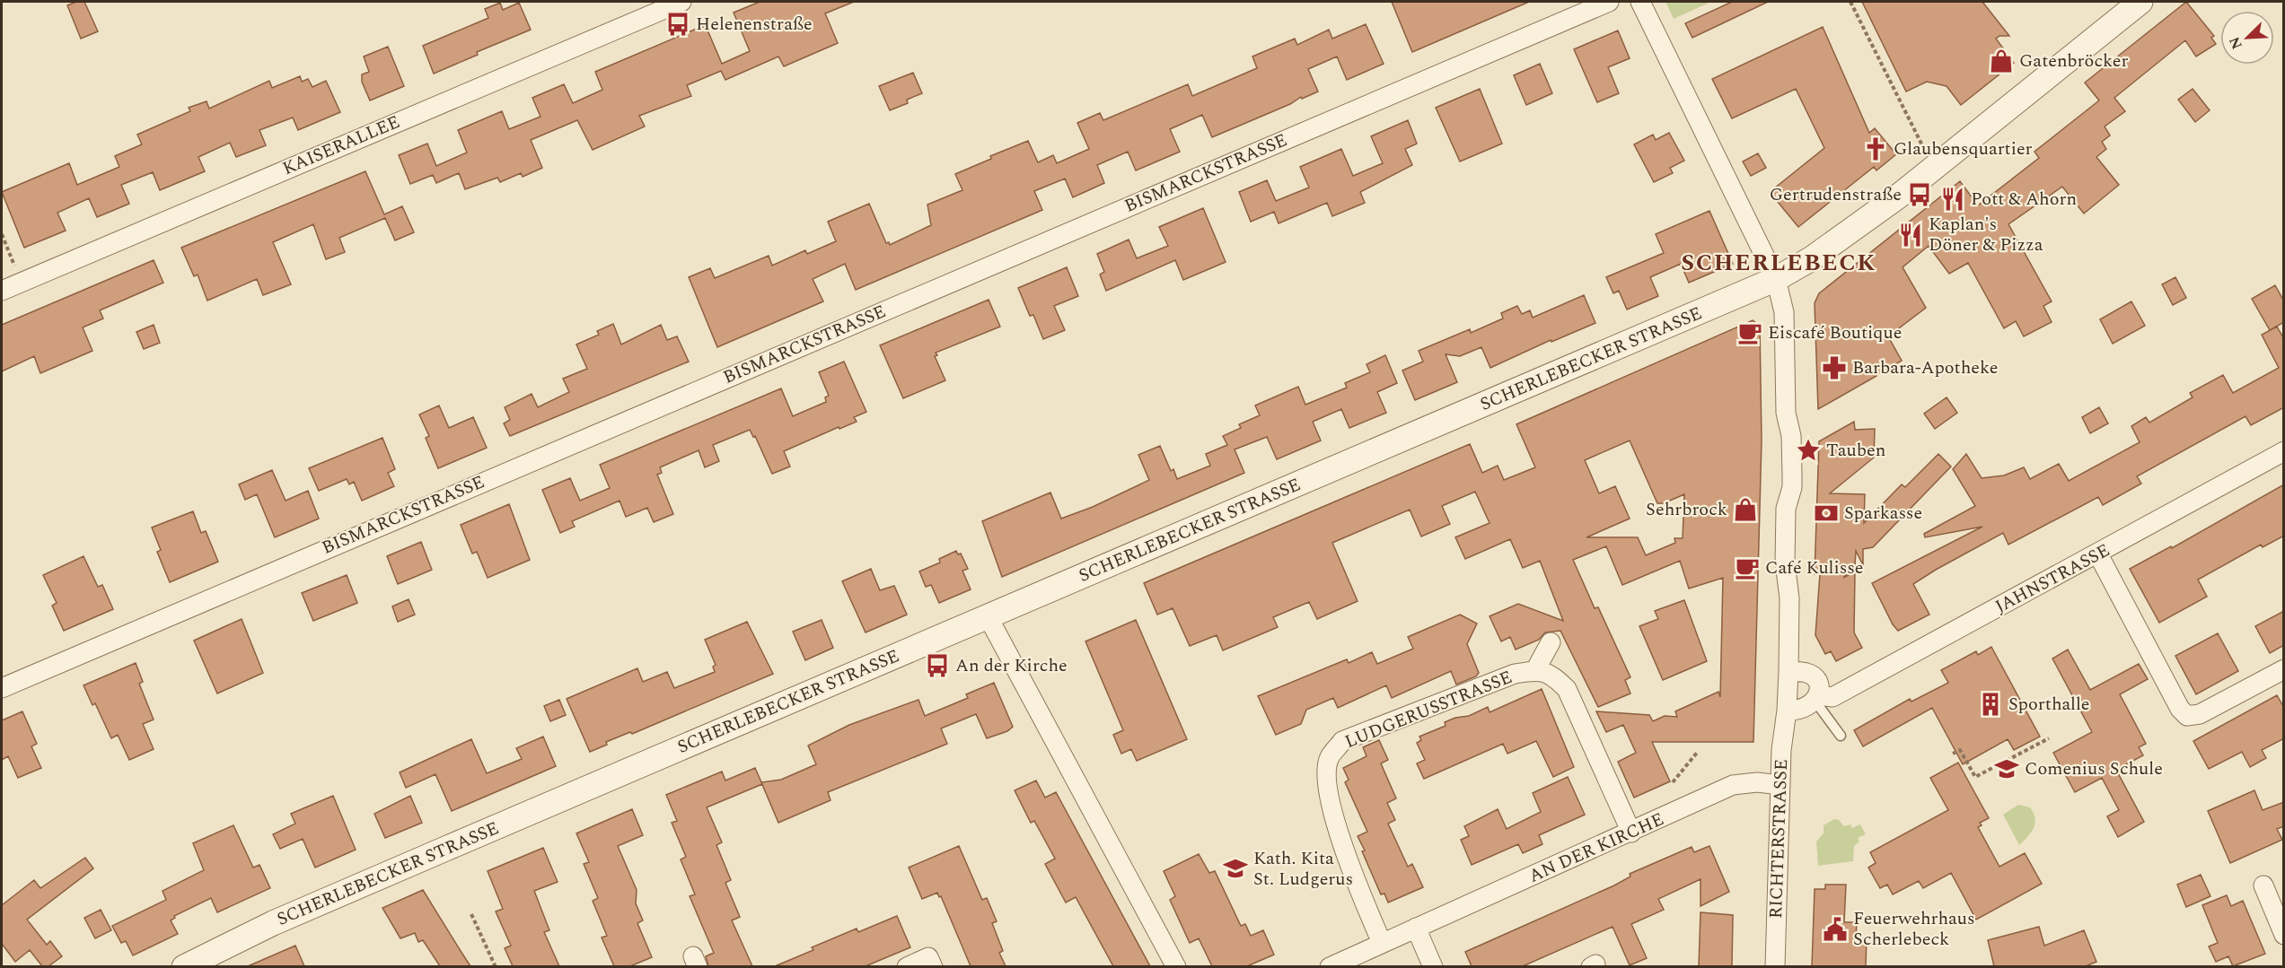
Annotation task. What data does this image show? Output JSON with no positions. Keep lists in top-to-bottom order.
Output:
{
  "streets": {
    "street": [
      "KAISERALLEE",
      "BISMARCKSTRASSE",
      "SCHERLEBECKER STRASSE",
      "JAHNSTRASSE",
      "LUDGERUSSTRASSE",
      "RICHTERSTRASSE",
      "AN DER KIRCHE"
    ]
  },
  "crossings": [
    ["SCHERLEBECKER STRASSE", "RICHTERSTRASSE"],
    ["LUDGERUSSTRASSE", "AN DER KIRCHE"],
    ["RICHTERSTRASSE", "AN DER KIRCHE"]
  ],
  "districts": ["SCHERLEBECK"],
  "places": {
    "bus stop": ["Helenenstraße", "Gertrudenstraße", "An der Kirche"],
    "shop": ["Gatenbröcker", "Sehrbrock"],
    "church": ["Glaubensquartier"],
    "restaurant": ["Pott & Ahorn", "Kaplan's Döner & Pizza"],
    "cafe": ["Eiscafé Boutique", "Café Kulisse"],
    "pharmacy": ["Barbara-Apotheke"],
    "place": ["Tauben"],
    "bank": ["Sparkasse"],
    "building": ["Sporthalle"],
    "school or university": ["Comenius Schule", "Kath. Kita St. Ludgerus"],
    "public building": ["Feuerwehrhaus Scherlebeck"]
  },
  "north": "bottom left"
}
